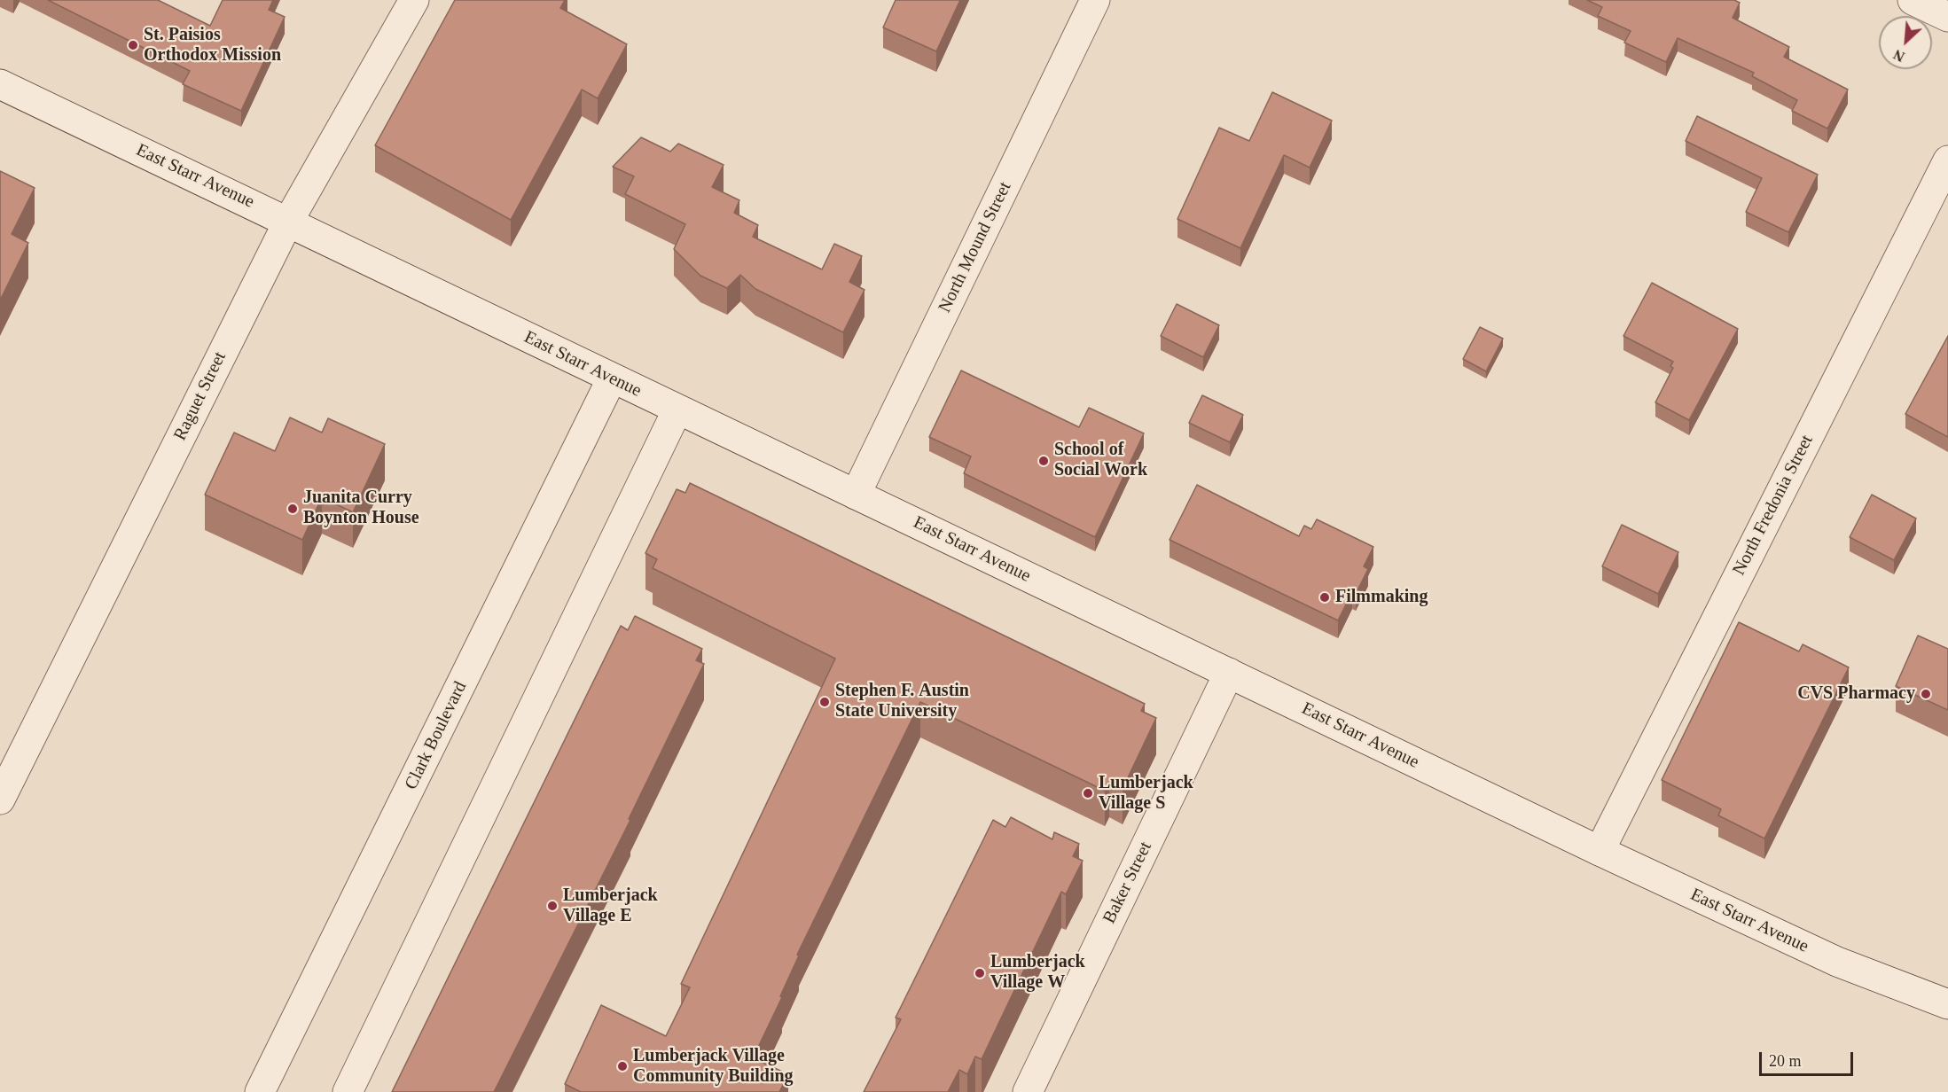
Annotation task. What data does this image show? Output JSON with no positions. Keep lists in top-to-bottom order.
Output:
{
  "streets": {
    "street": [
      "East Starr Avenue",
      "North Mound Street",
      "Raguet Street",
      "North Fredonia Street",
      "Clark Boulevard",
      "Baker Street"
    ]
  },
  "crossings": [
    ["East Starr Avenue", "North Mound Street"],
    ["East Starr Avenue", "Raguet Street"],
    ["East Starr Avenue", "North Fredonia Street"],
    ["East Starr Avenue", "Clark Boulevard"],
    ["East Starr Avenue", "Baker Street"]
  ],
  "places": [
    "St. Paisios Orthodox Mission",
    "School of Social Work",
    "Juanita Curry Boynton House",
    "Filmmaking",
    "CVS Pharmacy",
    "Stephen F. Austin State University",
    "Lumberjack Village S",
    "Lumberjack Village E",
    "Lumberjack Village W",
    "Lumberjack Village Community Building"
  ],
  "scale_bar": "20 m",
  "north": "bottom left"
}
